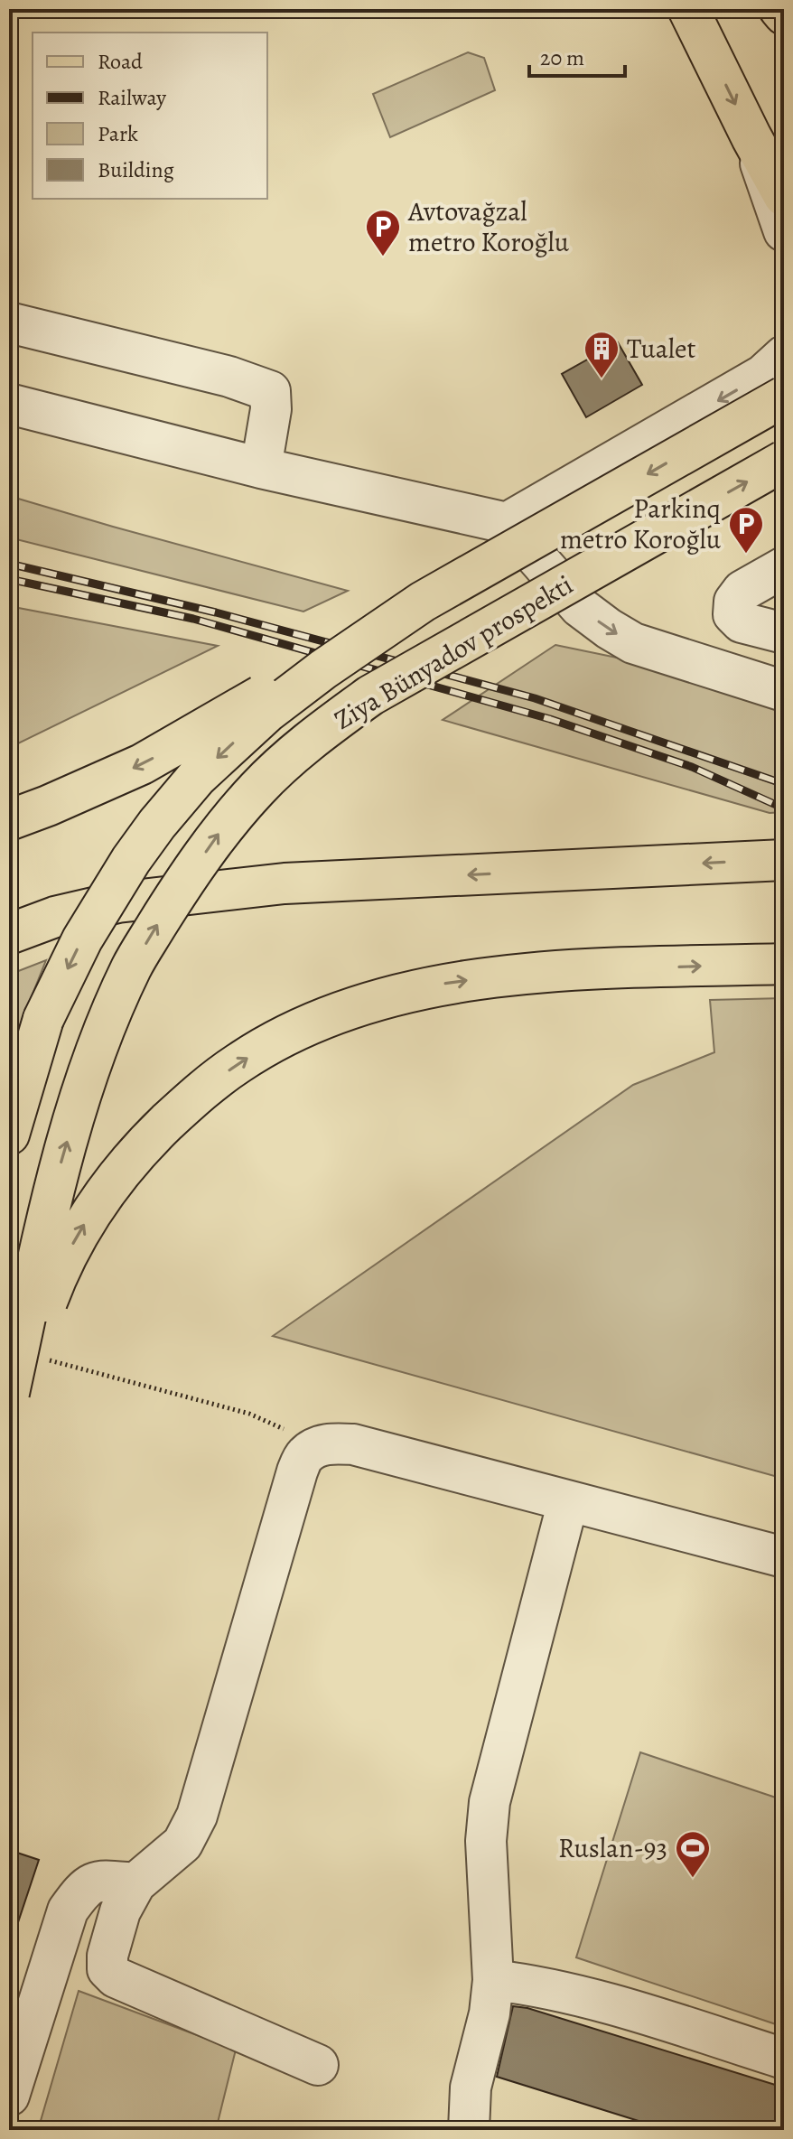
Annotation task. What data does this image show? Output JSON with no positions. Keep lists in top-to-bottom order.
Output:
{
  "streets": {
    "main road": ["Ziya Bünyadov prospekti"]
  },
  "places": {
    "parking": ["Avtovağzal metro Koroğlu", "Parkinq metro Koroğlu"],
    "building": ["Tualet"],
    "sports": ["Ruslan-93"]
  },
  "legend": [
    "Road",
    "Railway",
    "Park",
    "Building"
  ],
  "scale_bar": "20 m"
}
